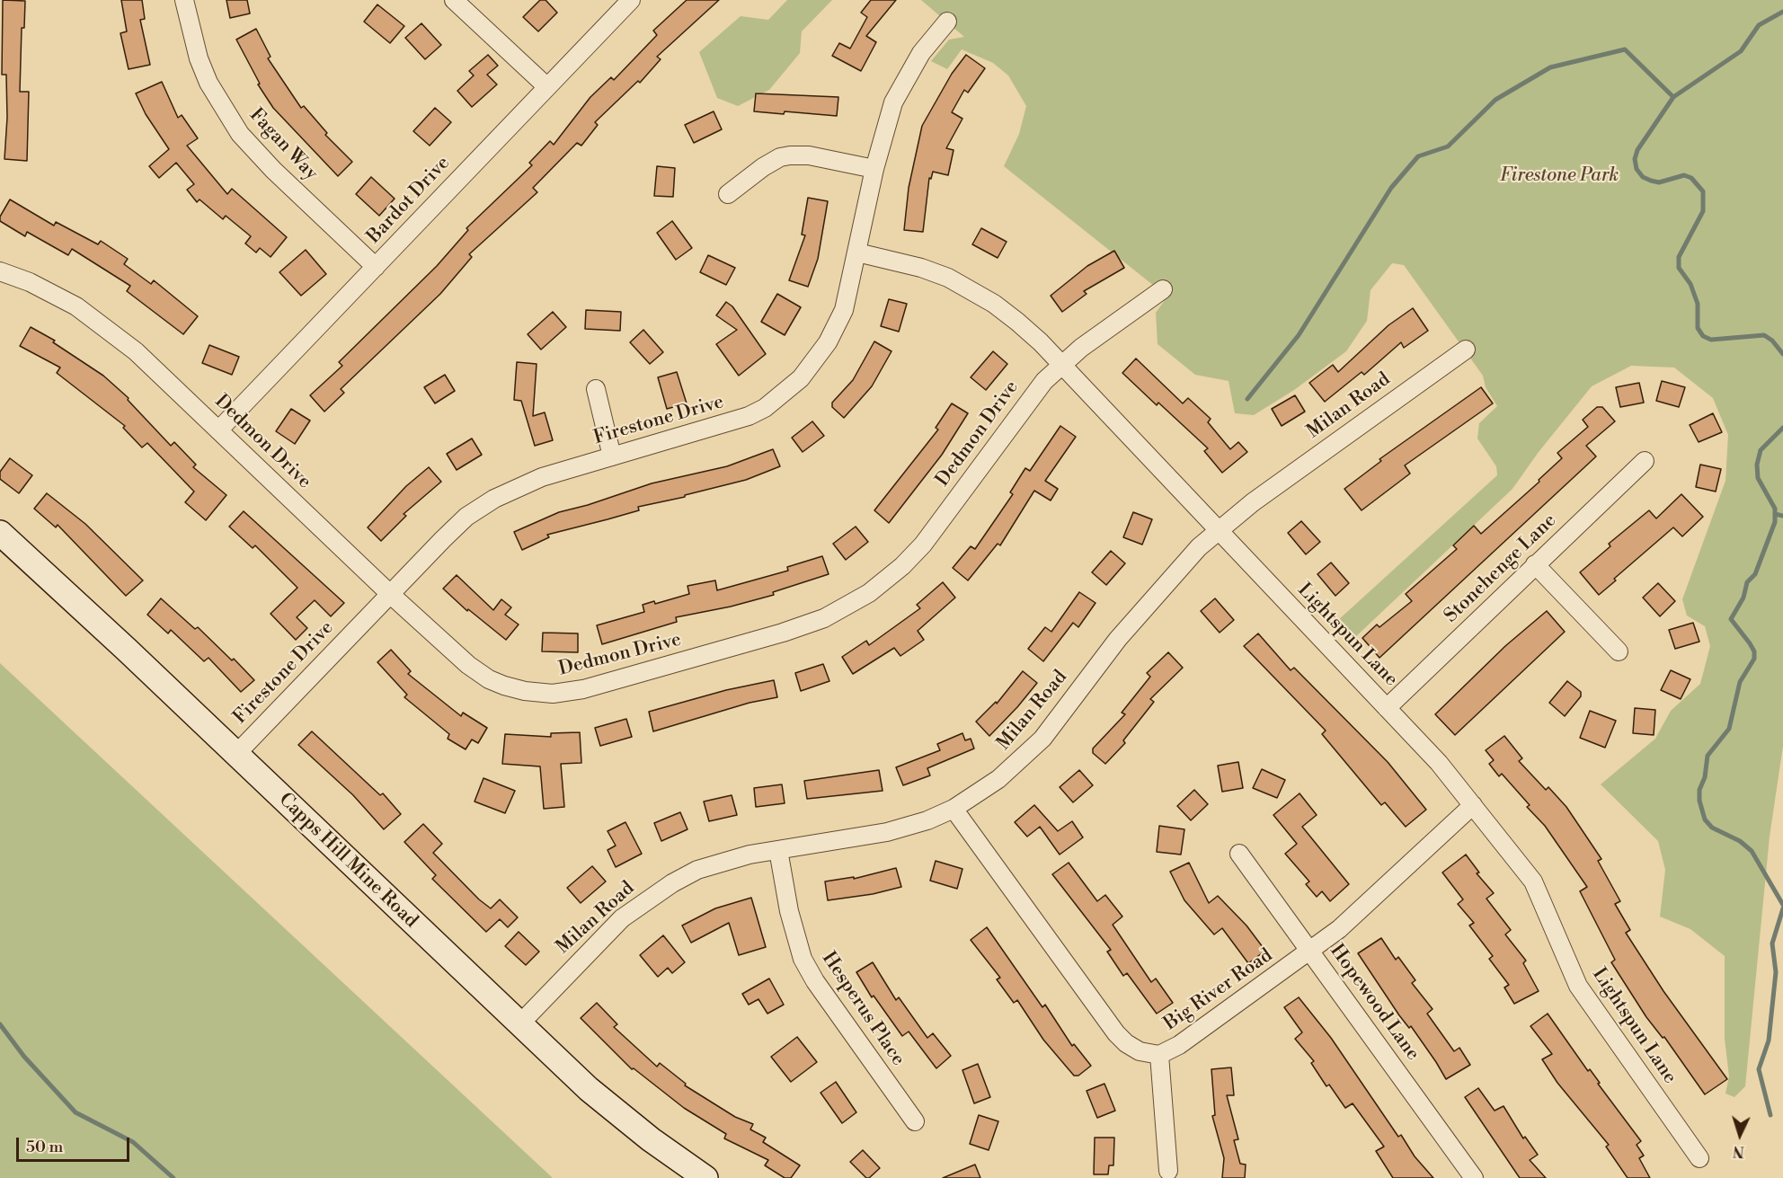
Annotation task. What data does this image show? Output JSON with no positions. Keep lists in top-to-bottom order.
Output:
{
  "streets": {
    "street": [
      "Fagan Way",
      "Bardot Drive",
      "Milan Road",
      "Firestone Drive",
      "Dedmon Drive",
      "Stonehenge Lane",
      "Lightspun Lane",
      "Capps Hill Mine Road",
      "Big River Road",
      "Hopewood Lane",
      "Hesperus Place"
    ]
  },
  "crossings": [
    ["Fagan Way", "Bardot Drive"],
    ["Bardot Drive", "Dedmon Drive"],
    ["Milan Road", "Lightspun Lane"],
    ["Milan Road", "Capps Hill Mine Road"],
    ["Milan Road", "Big River Road"],
    ["Milan Road", "Hesperus Place"],
    ["Firestone Drive", "Dedmon Drive"],
    ["Firestone Drive", "Lightspun Lane"],
    ["Firestone Drive", "Capps Hill Mine Road"],
    ["Dedmon Drive", "Lightspun Lane"],
    ["Stonehenge Lane", "Lightspun Lane"],
    ["Lightspun Lane", "Big River Road"],
    ["Big River Road", "Hopewood Lane"]
  ],
  "parks": ["Firestone Park"],
  "scale_bar": "50 m",
  "north": "bottom"
}
